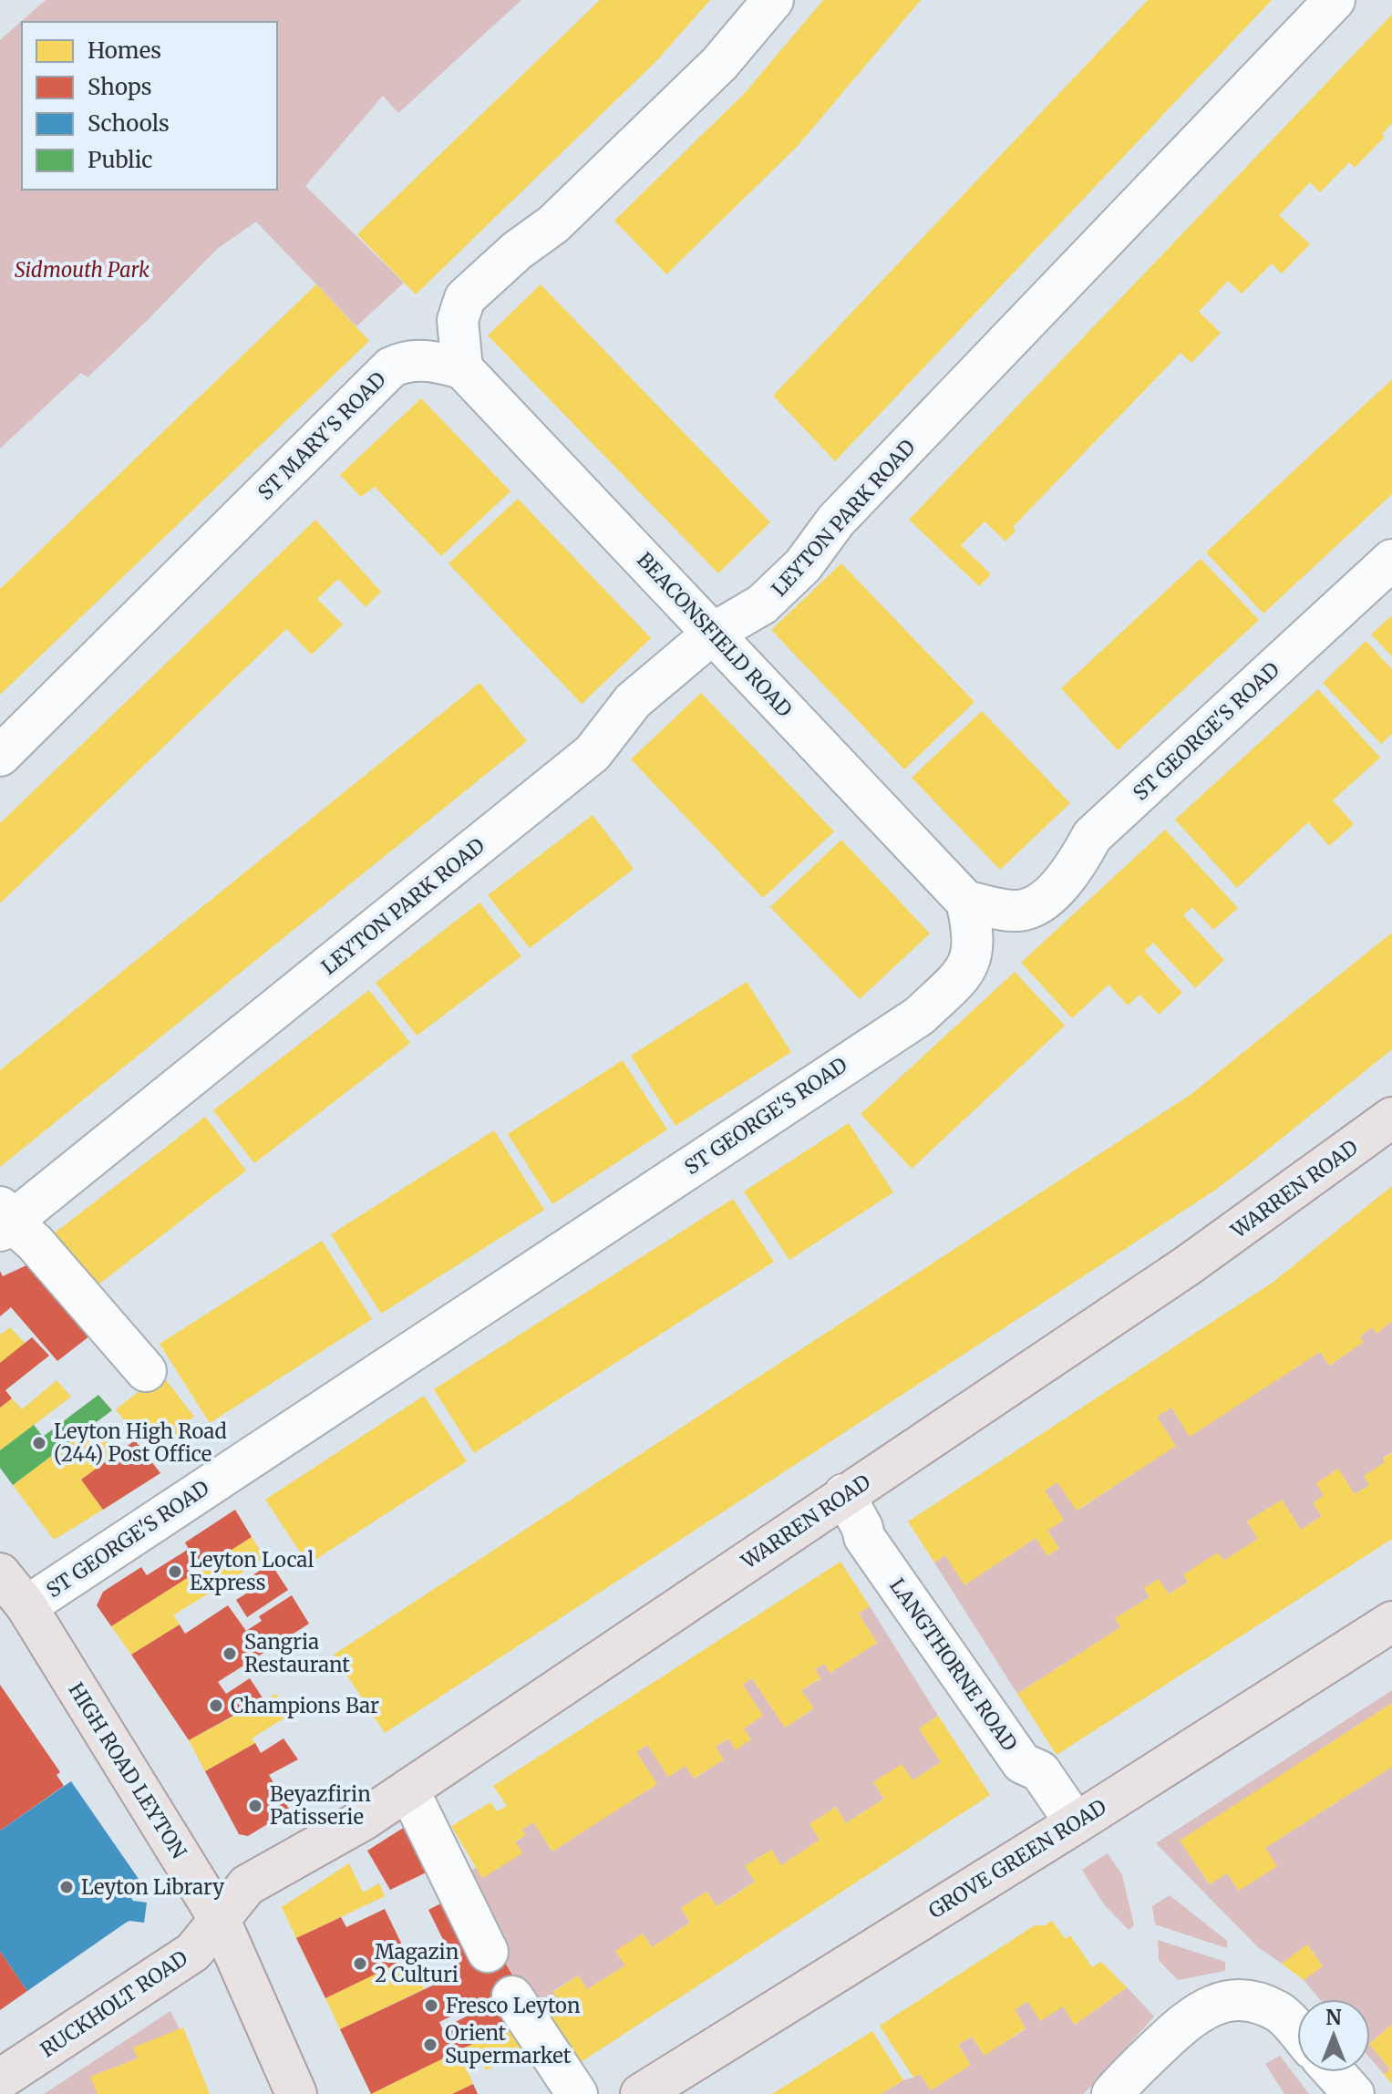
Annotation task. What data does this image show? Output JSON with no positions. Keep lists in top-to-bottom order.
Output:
{
  "streets": {
    "main road": [
      "WARREN ROAD",
      "HIGH ROAD LEYTON",
      "GROVE GREEN ROAD",
      "RUCKHOLT ROAD"
    ],
    "street": [
      "ST MARY'S ROAD",
      "LEYTON PARK ROAD",
      "BEACONSFIELD ROAD",
      "ST GEORGE'S ROAD",
      "LANGTHORNE ROAD"
    ]
  },
  "crossings": [
    ["ST MARY'S ROAD", "BEACONSFIELD ROAD"],
    ["LEYTON PARK ROAD", "BEACONSFIELD ROAD"],
    ["BEACONSFIELD ROAD", "ST GEORGE'S ROAD"],
    ["ST GEORGE'S ROAD", "HIGH ROAD LEYTON"],
    ["WARREN ROAD", "LANGTHORNE ROAD"],
    ["WARREN ROAD", "HIGH ROAD LEYTON"],
    ["WARREN ROAD", "RUCKHOLT ROAD"],
    ["LANGTHORNE ROAD", "GROVE GREEN ROAD"],
    ["HIGH ROAD LEYTON", "RUCKHOLT ROAD"]
  ],
  "parks": ["Sidmouth Park"],
  "places": [
    "Leyton High Road (244) Post Office",
    "Leyton Local Express",
    "Sangria Restaurant",
    "Champions Bar",
    "Beyazfirin Patisserie",
    "Leyton Library",
    "Magazin 2 Culturi",
    "Fresco Leyton",
    "Orient Supermarket"
  ],
  "legend": [
    "Homes",
    "Shops",
    "Schools",
    "Public"
  ],
  "north": "top"
}
